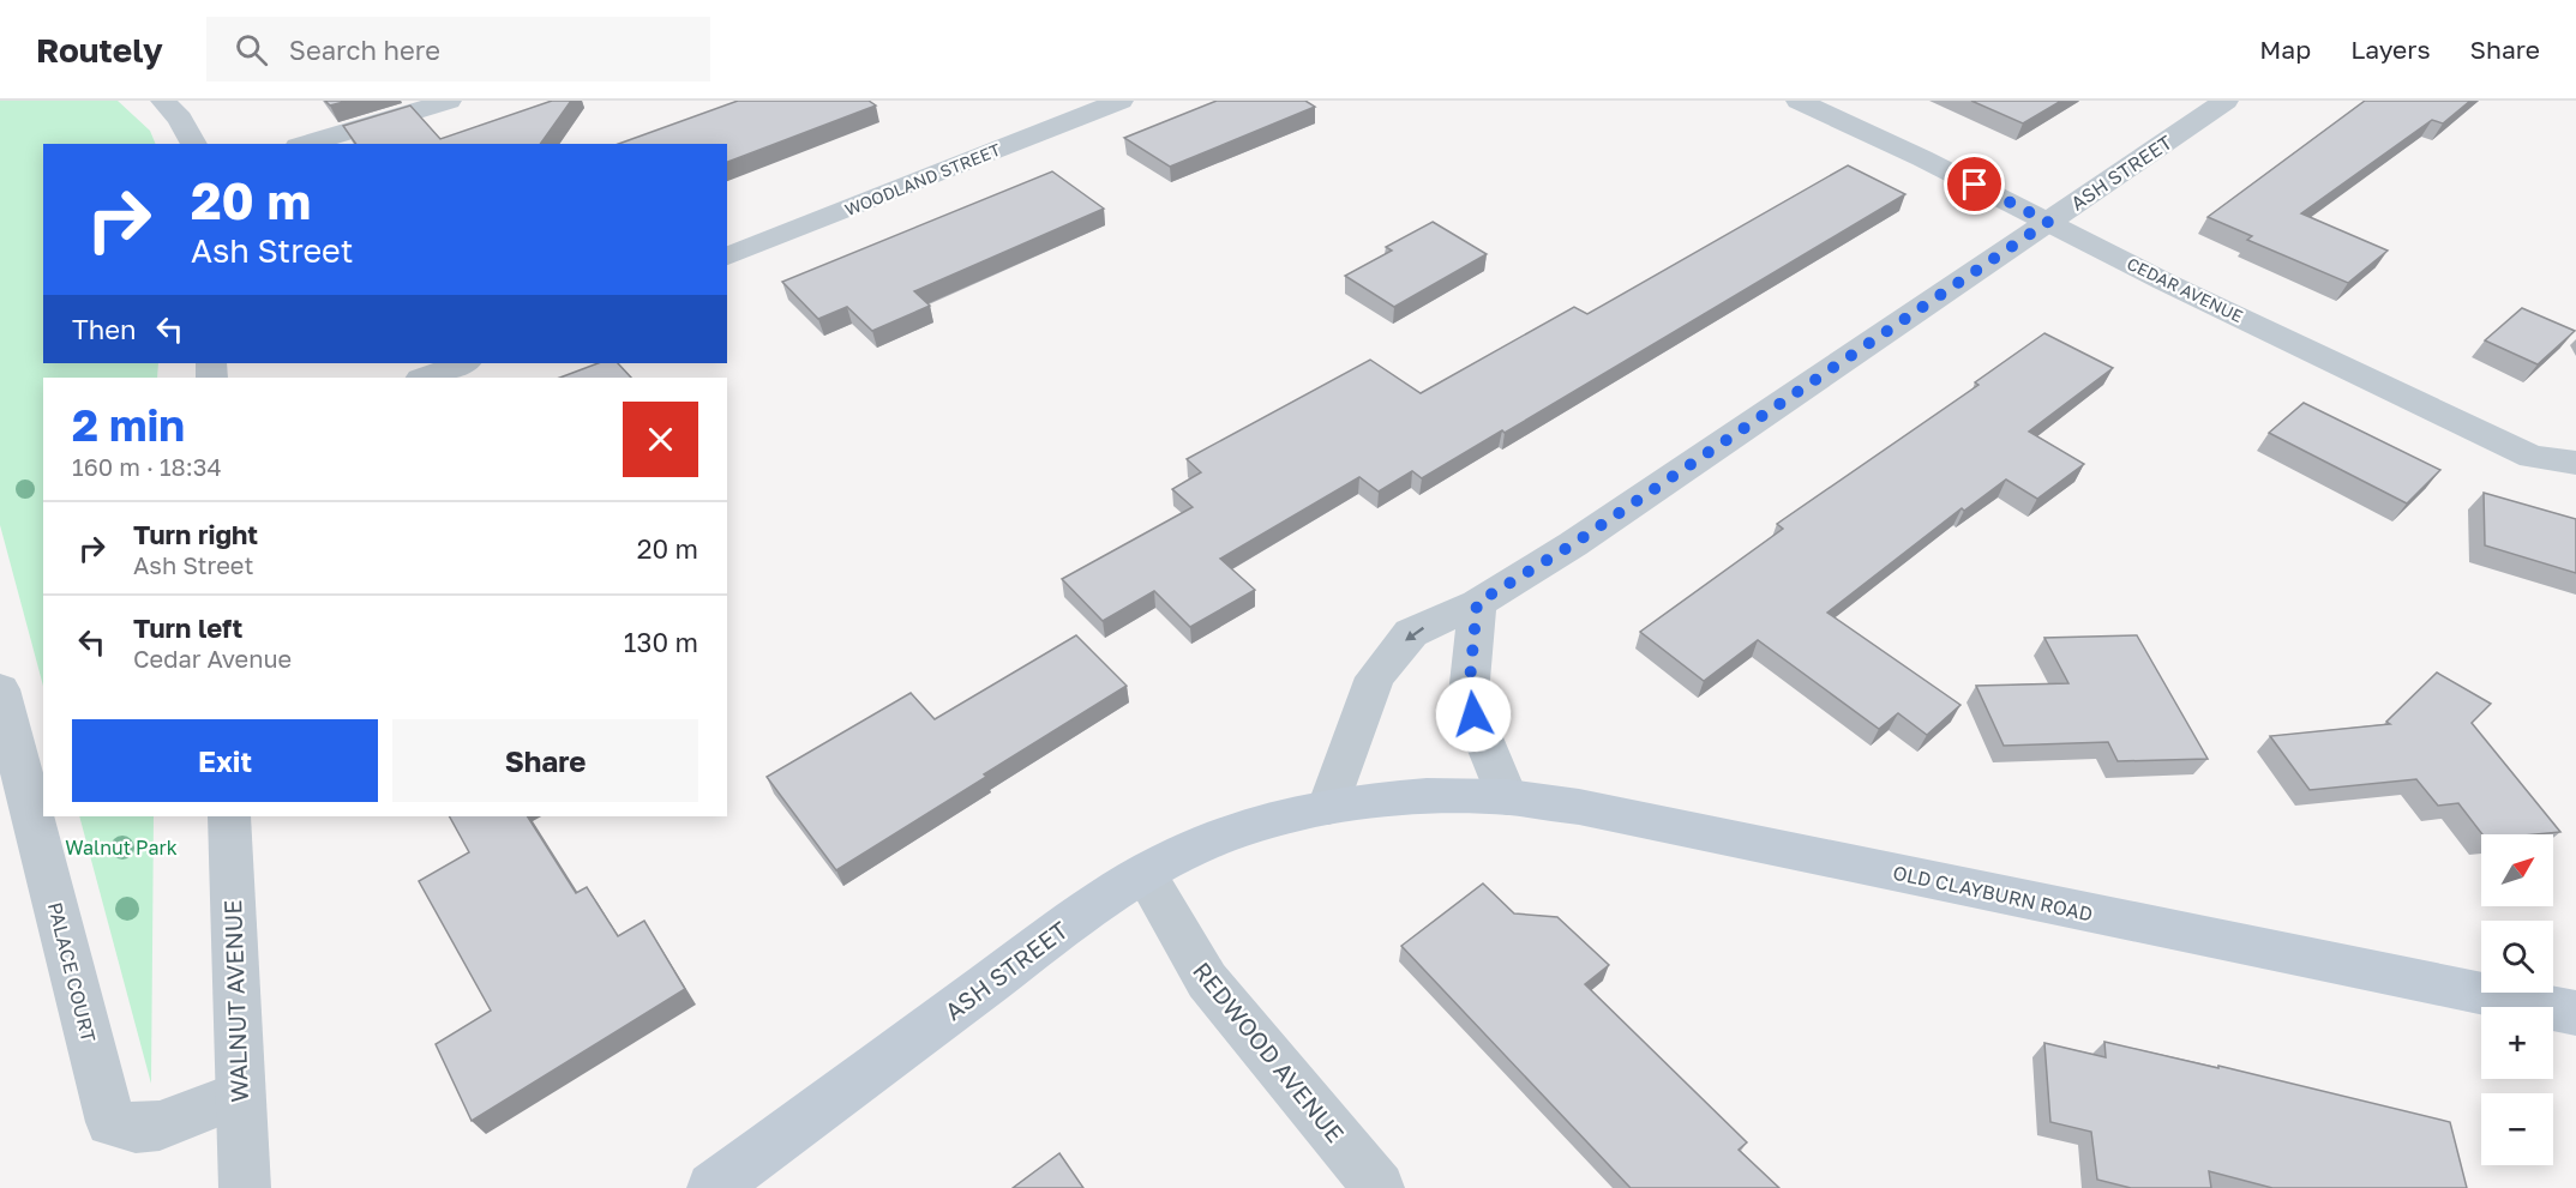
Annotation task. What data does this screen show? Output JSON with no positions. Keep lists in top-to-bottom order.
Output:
{
  "streets": {
    "main road": ["ASH STREET", "OLD CLAYBURN ROAD"],
    "street": [
      "WOODLAND STREET",
      "CEDAR AVENUE",
      "PALACE COURT",
      "WALNUT AVENUE",
      "REDWOOD AVENUE"
    ]
  },
  "crossings": [
    ["ASH STREET", "CEDAR AVENUE"],
    ["ASH STREET", "OLD CLAYBURN ROAD"],
    ["ASH STREET", "REDWOOD AVENUE"],
    ["PALACE COURT", "WALNUT AVENUE"]
  ],
  "parks": ["Walnut Park"],
  "north": "top right",
  "page": {
    "header": "Routely",
    "search": "Search here",
    "nav": ["Map", "Layers", "Share"],
    "turn": ["20 m", "Ash Street"],
    "then": "Then",
    "heading": ["2 min", "160 m · 18:34"],
    "list": [
      {
        "name": "Turn right",
        "note": "Ash Street",
        "value": "20 m"
      },
      {
        "name": "Turn left",
        "note": "Cedar Avenue",
        "value": "130 m"
      }
    ],
    "buttons": ["Exit", "Share"],
    "map_buttons": ["+", "−"]
  }
}
